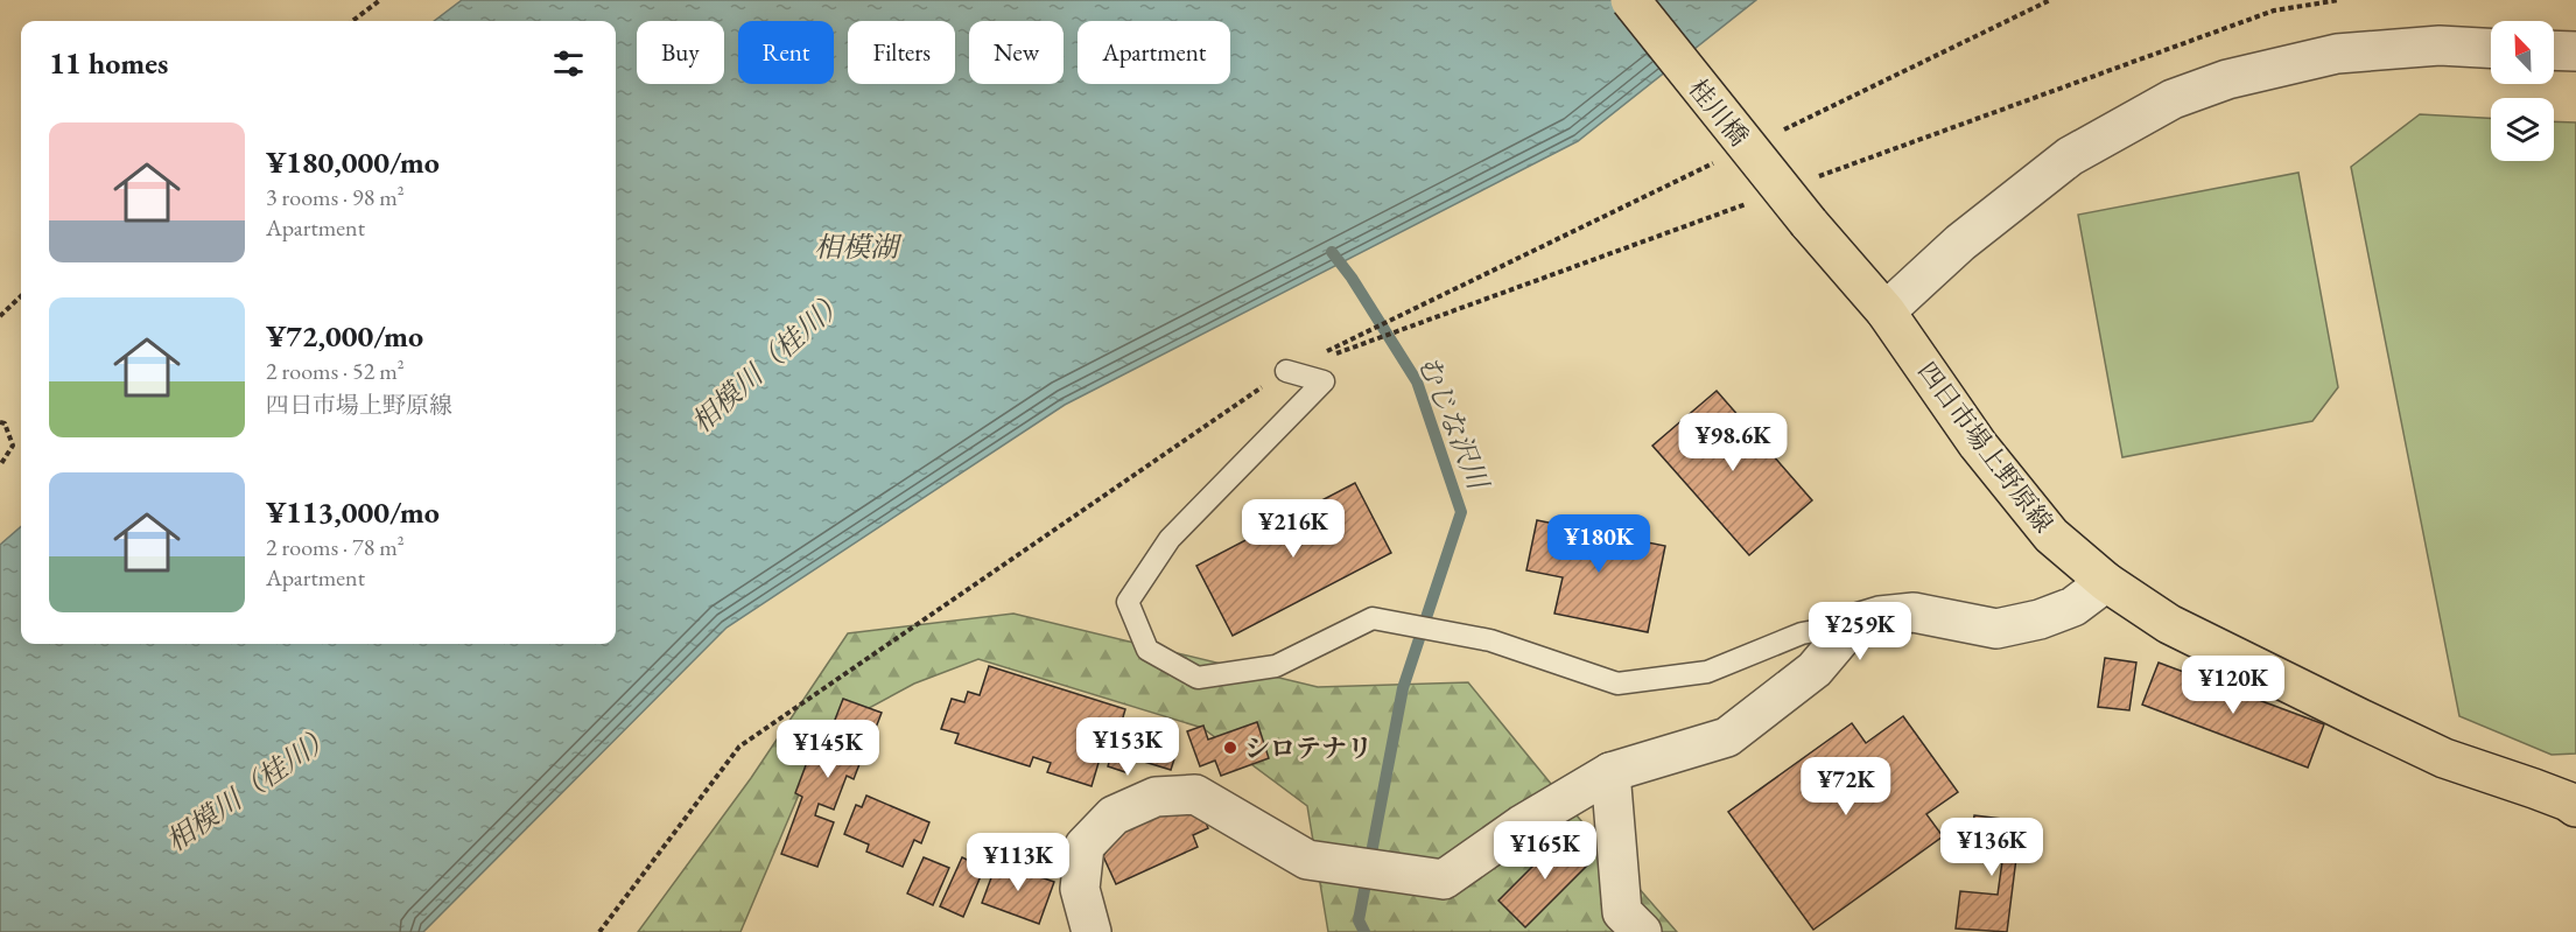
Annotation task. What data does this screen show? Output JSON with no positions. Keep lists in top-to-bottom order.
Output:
{
  "streets": {
    "main road": ["桂川橋", "四日市場上野原線"]
  },
  "crossings": [
    ["桂川橋", "四日市場上野原線"]
  ],
  "water": ["相模湖", "相模川（桂川）", "むじな沢川"],
  "places": ["シロテナリ"],
  "north": "top left",
  "page": {
    "chip": [
      "Buy",
      "Rent",
      "Filters",
      "New",
      "Apartment"
    ],
    "heading": "11 homes",
    "list": [
      {
        "name": "¥180,000/mo",
        "note": "3 rooms · 98 m² · Apartment"
      },
      {
        "name": "¥72,000/mo",
        "note": "2 rooms · 52 m² · 四日市場上野原線"
      },
      {
        "name": "¥113,000/mo",
        "note": "2 rooms · 78 m² · Apartment"
      }
    ],
    "price": [
      "¥98.6K",
      "¥216K",
      "¥180K",
      "¥259K",
      "¥120K",
      "¥153K",
      "¥145K",
      "¥72K",
      "¥136K",
      "¥165K",
      "¥113K"
    ]
  }
}
